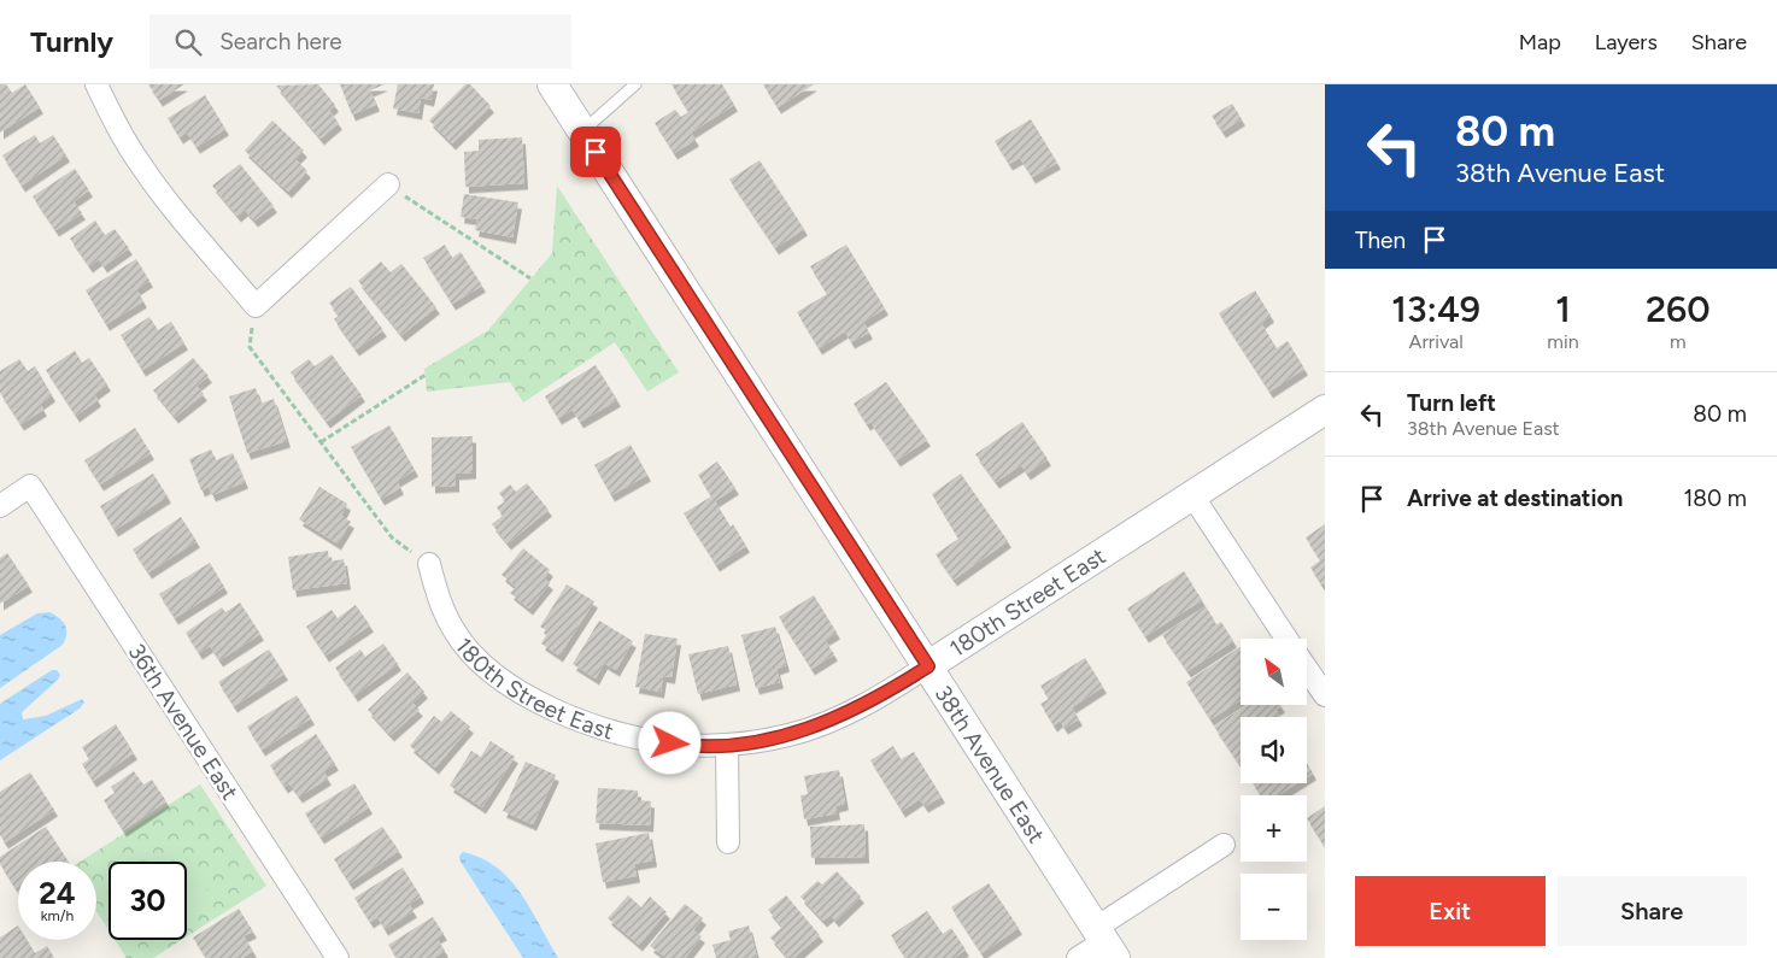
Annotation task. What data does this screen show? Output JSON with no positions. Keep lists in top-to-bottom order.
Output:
{
  "streets": {
    "street": ["180th Street East", "36th Avenue East", "38th Avenue East"]
  },
  "crossings": [
    ["180th Street East", "38th Avenue East"]
  ],
  "north": "top left",
  "page": {
    "header": "Turnly",
    "search": "Search here",
    "nav": ["Map", "Layers", "Share"],
    "turn": ["80 m", "38th Avenue East"],
    "then": "Then",
    "eta": [
      "13:49",
      "Arrival",
      "1",
      "min",
      "260",
      "m"
    ],
    "list": [
      {
        "name": "Turn left",
        "note": "38th Avenue East",
        "value": "80 m"
      },
      {
        "name": "Arrive at destination",
        "value": "180 m"
      }
    ],
    "map_buttons": ["+", "−"],
    "speed": "24 km/h",
    "limit": "30",
    "buttons": ["Exit", "Share"]
  }
}
